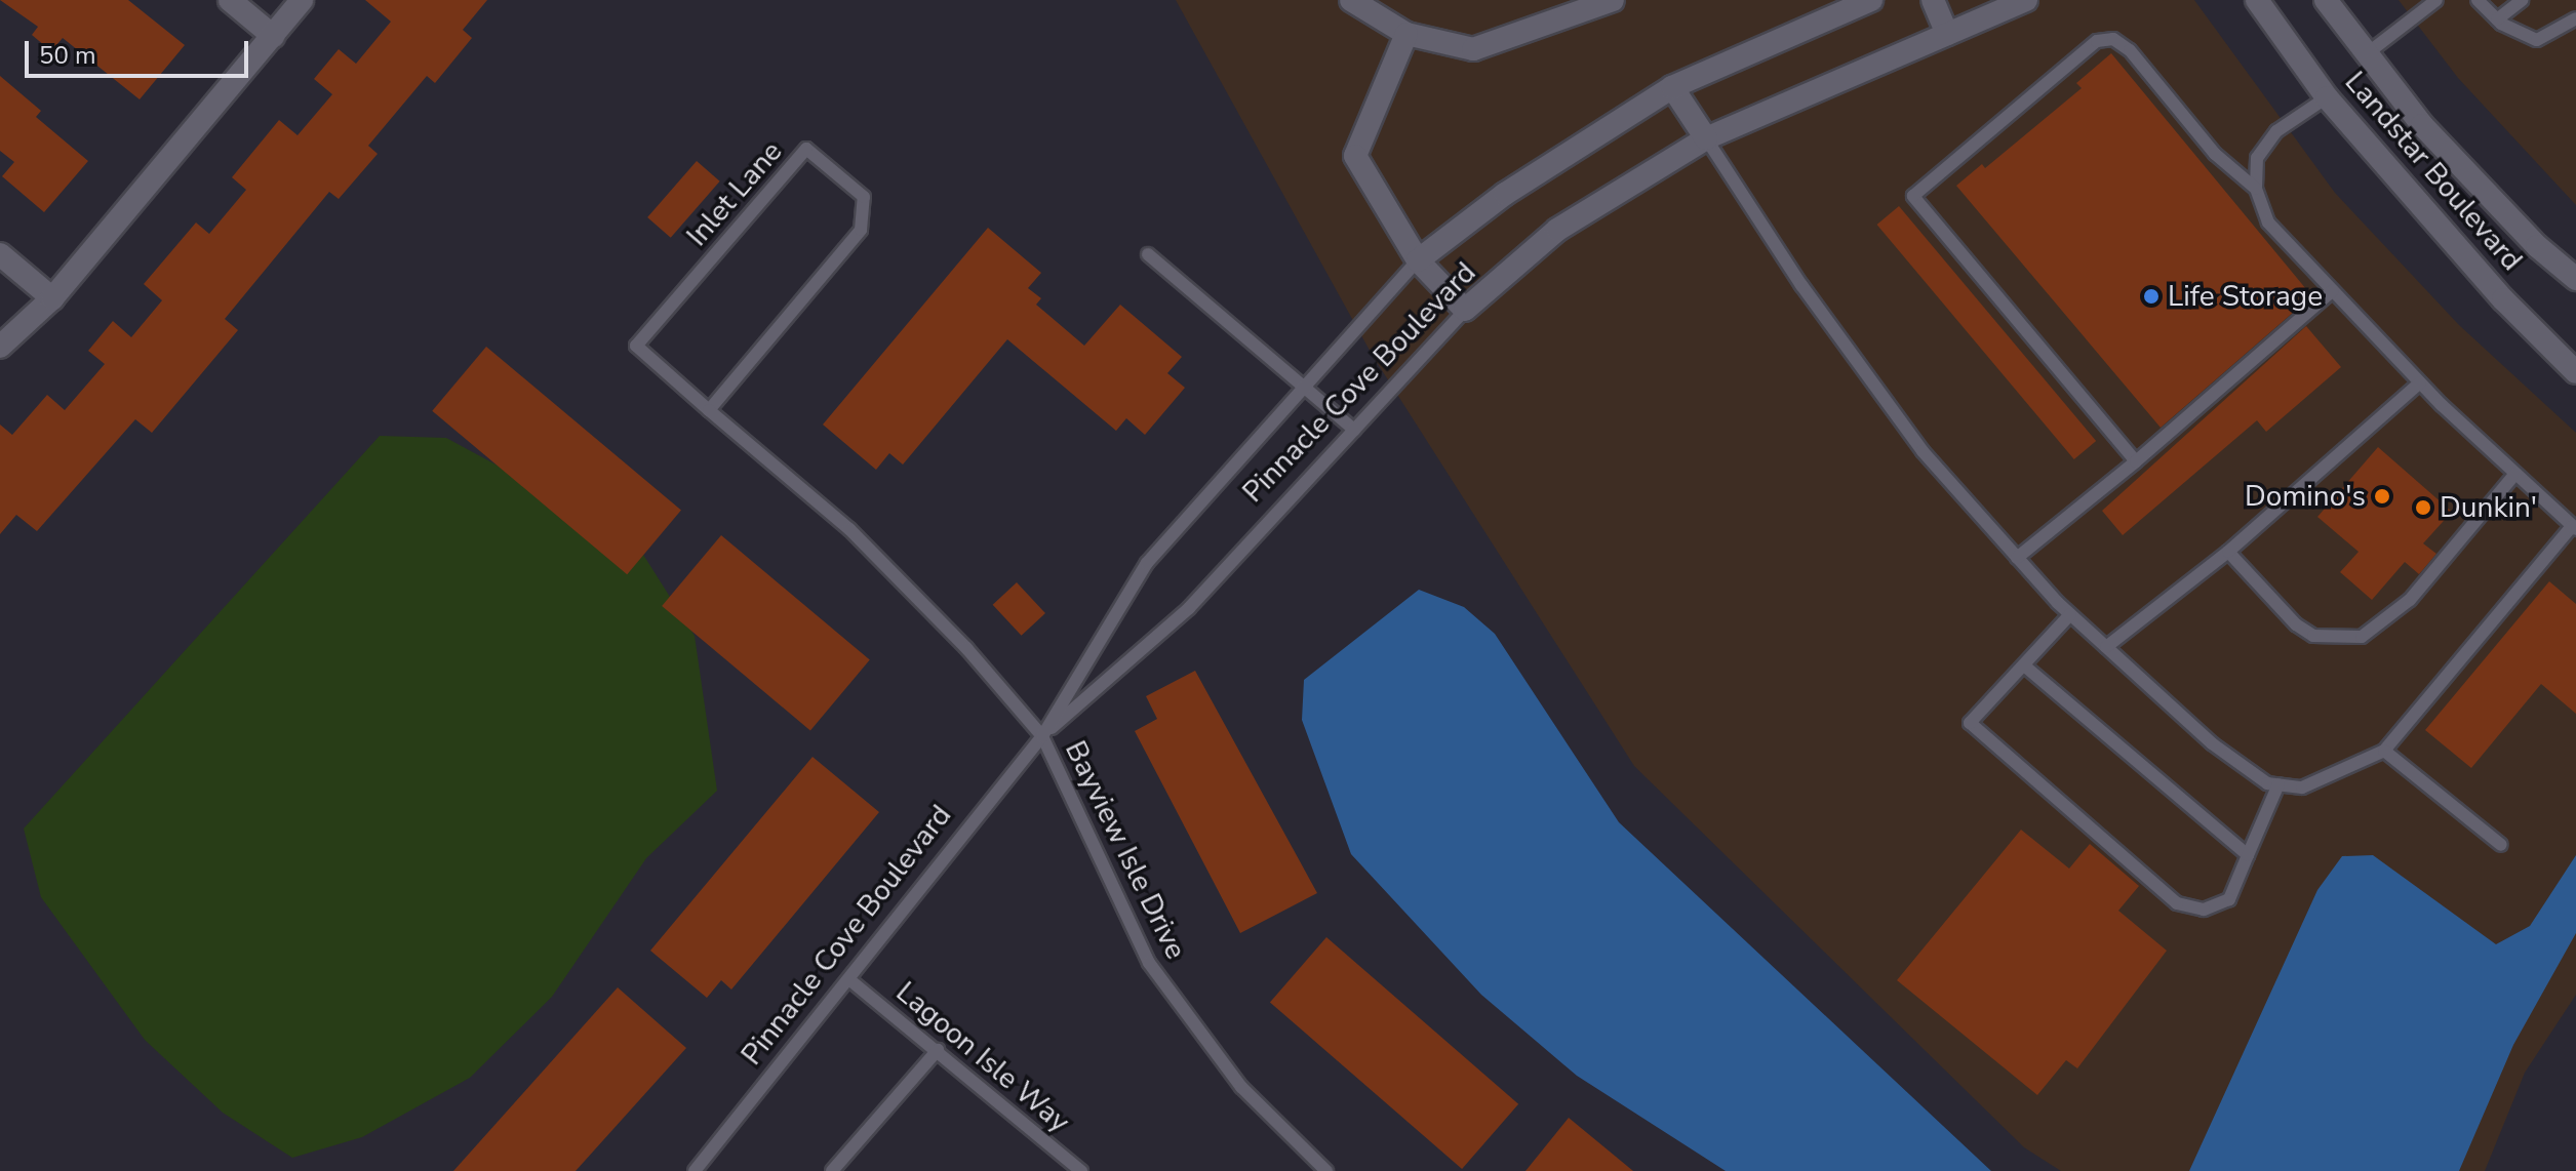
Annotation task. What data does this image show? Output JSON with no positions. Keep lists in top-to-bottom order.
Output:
{
  "streets": {
    "street": ["Landstar Boulevard", "Pinnacle Cove Boulevard"],
    "lane": ["Inlet Lane", "Bayview Isle Drive", "Lagoon Isle Way"]
  },
  "crossings": [
    ["Inlet Lane", "Pinnacle Cove Boulevard"],
    ["Inlet Lane", "Bayview Isle Drive"],
    ["Pinnacle Cove Boulevard", "Bayview Isle Drive"],
    ["Pinnacle Cove Boulevard", "Lagoon Isle Way"]
  ],
  "places": ["Life Storage", "Domino's", "Dunkin'"],
  "scale_bar": "50 m"
}
